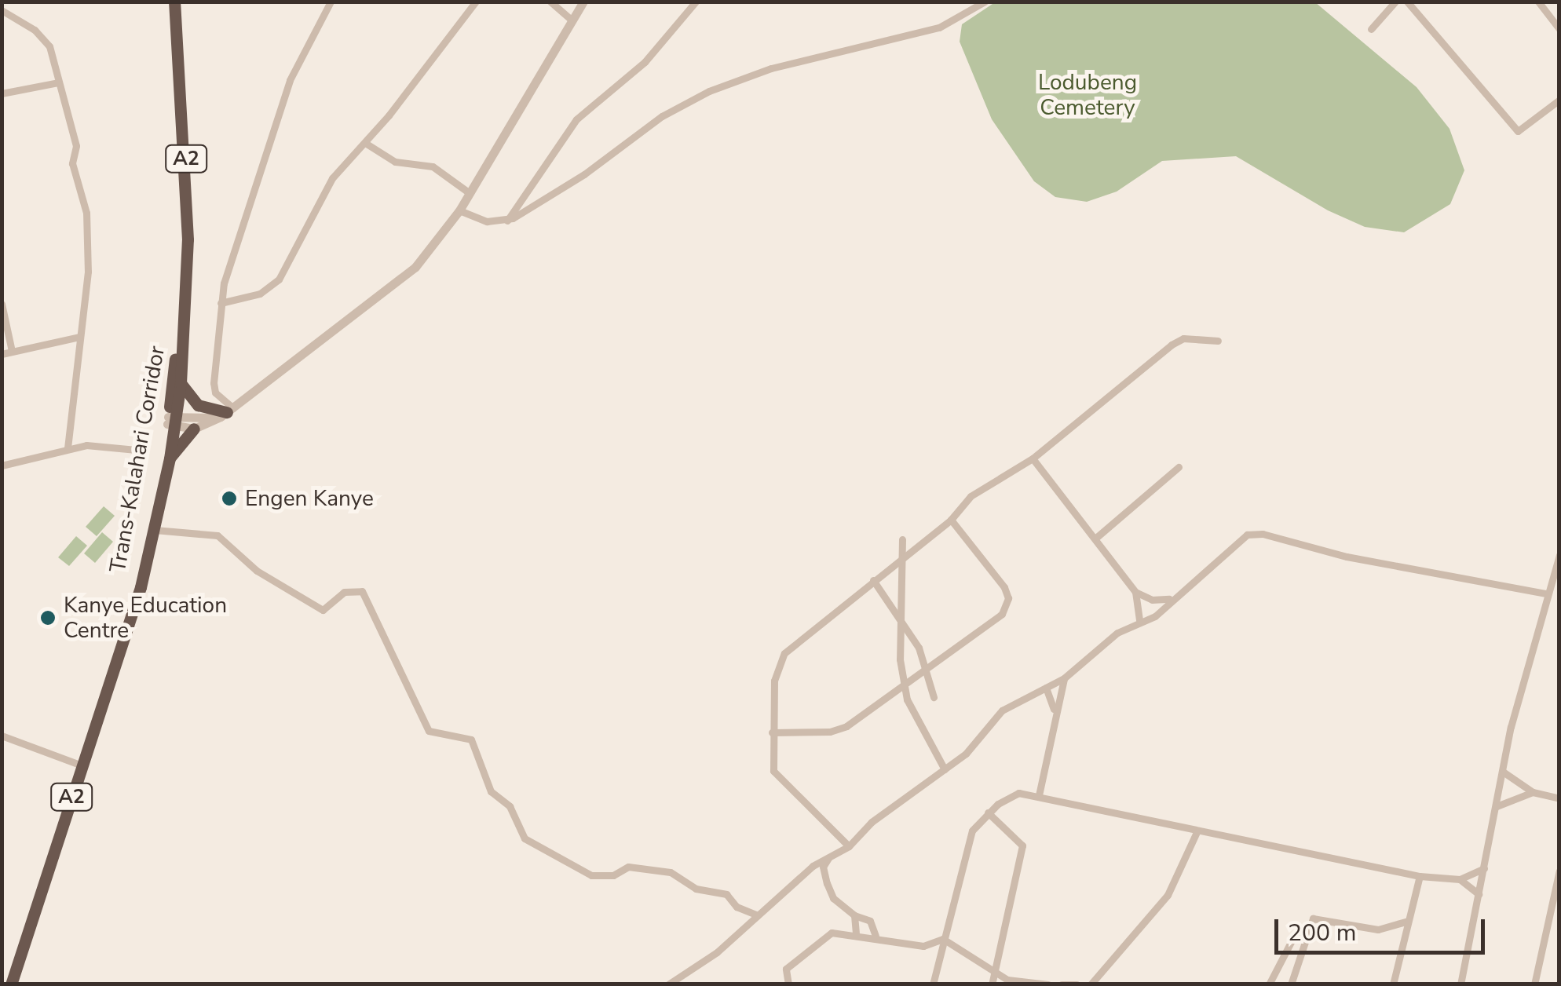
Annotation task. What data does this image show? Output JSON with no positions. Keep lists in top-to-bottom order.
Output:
{
  "streets": {
    "highway": ["A2", "Trans-Kalahari Corridor"]
  },
  "parks": ["Lodubeng Cemetery"],
  "places": ["Engen Kanye", "Kanye Education Centre"],
  "scale_bar": "200 m"
}
